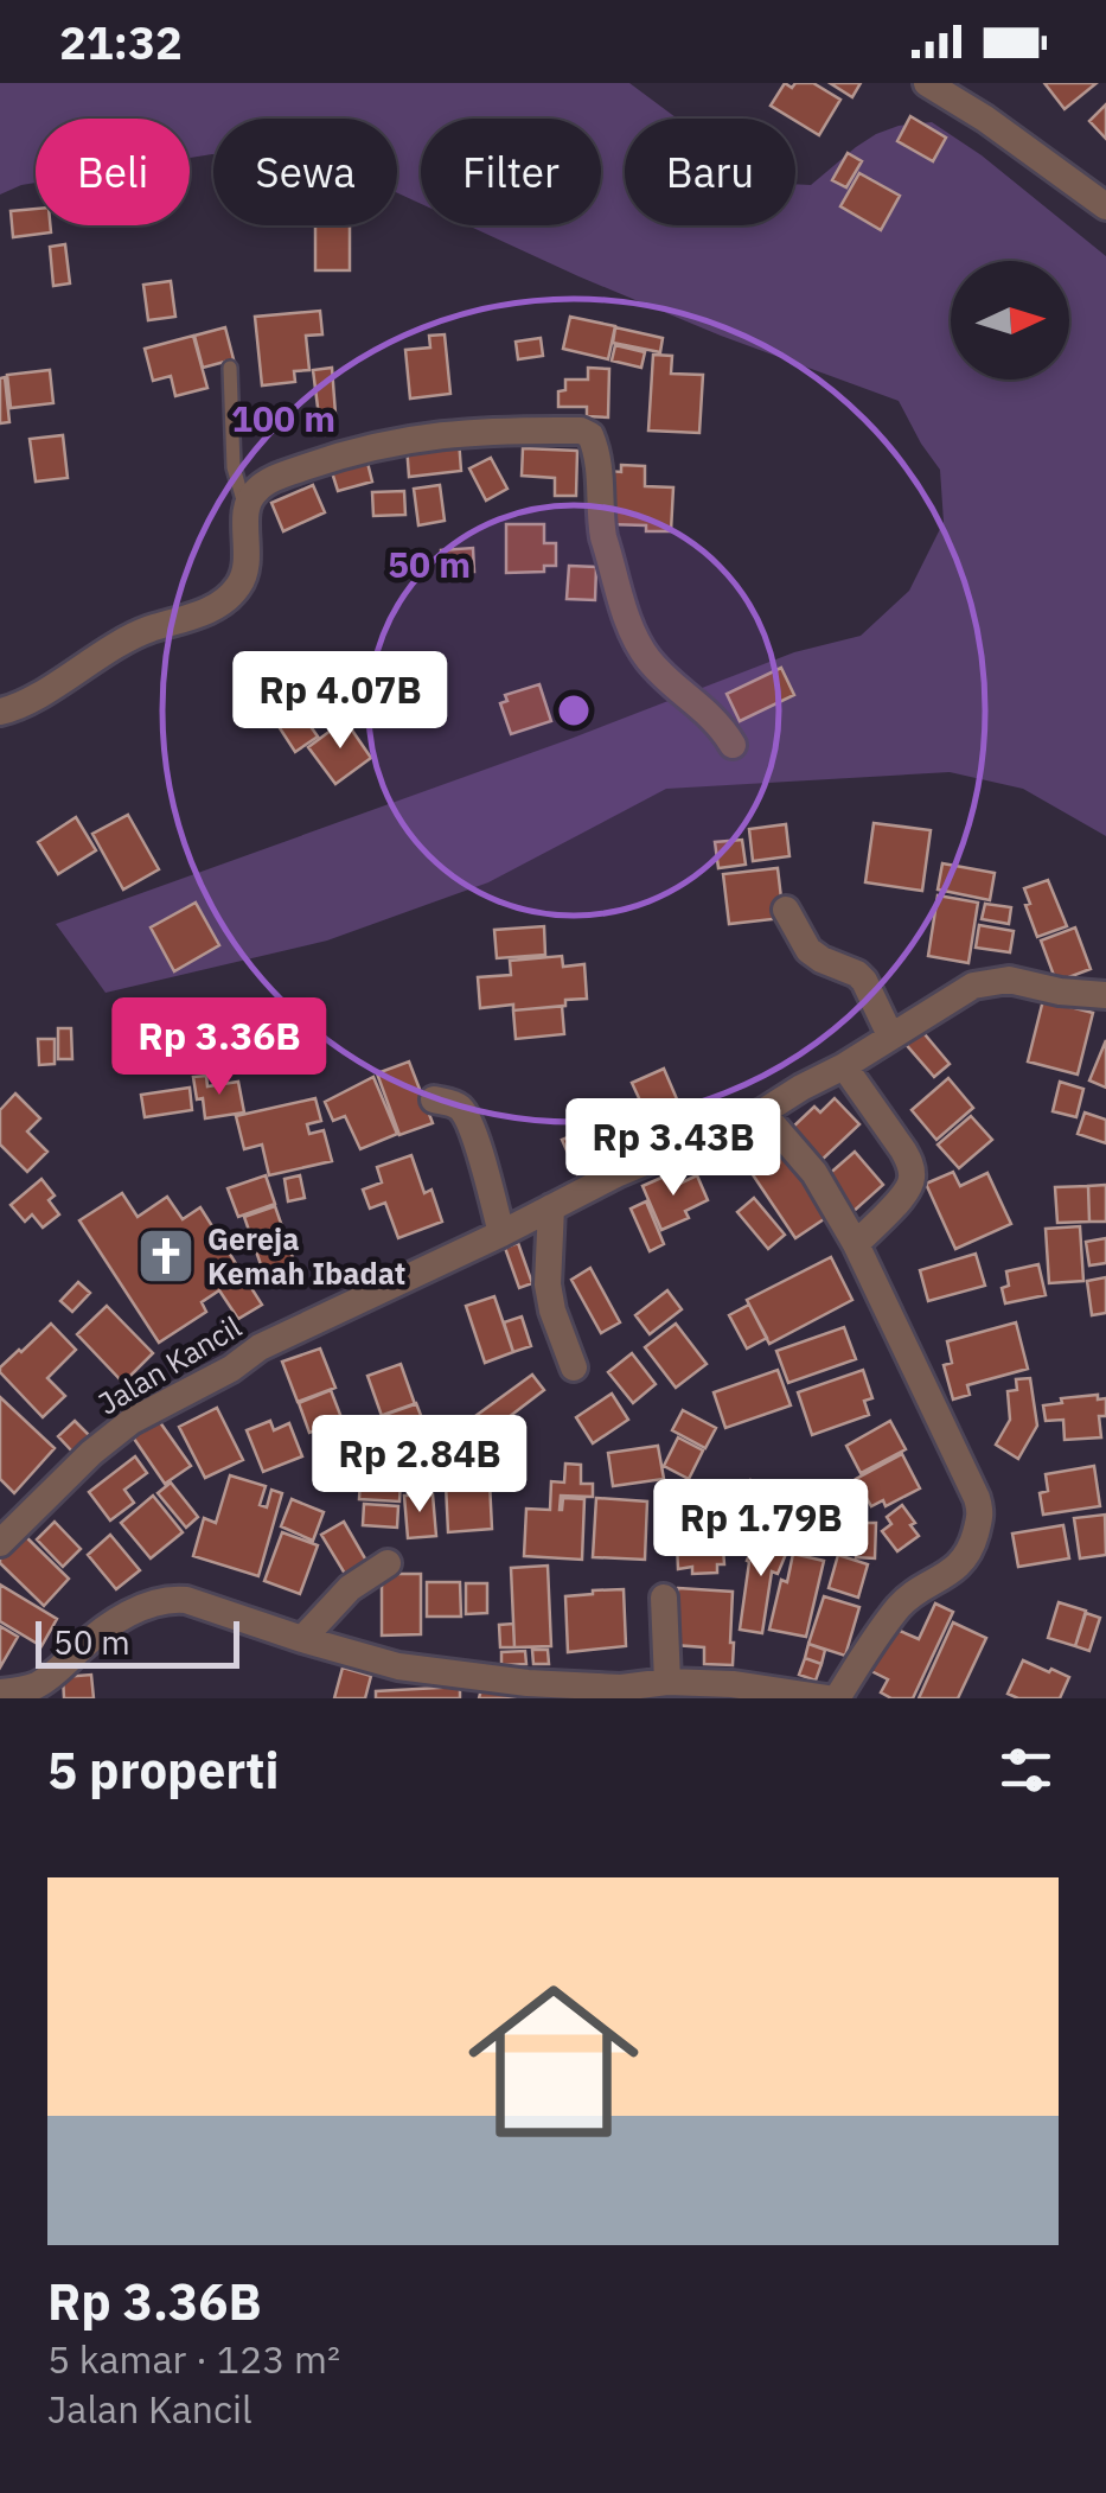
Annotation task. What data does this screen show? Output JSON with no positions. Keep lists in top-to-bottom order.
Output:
{
  "streets": {
    "street": ["Jalan Kancil"]
  },
  "places": {
    "church": ["Gereja Kemah Ibadat"]
  },
  "scale_bar": "50 m",
  "north": "right",
  "page": {
    "status": "21:32",
    "chip": [
      "Beli",
      "Sewa",
      "Filter",
      "Baru"
    ],
    "price": [
      "Rp 4.07B",
      "Rp 3.36B",
      "Rp 3.43B",
      "Rp 2.84B",
      "Rp 1.79B"
    ],
    "scale": "50 m",
    "heading": "5 properti",
    "list": [
      {
        "name": "Rp 3.36B",
        "note": "5 kamar · 123 m² · Jalan Kancil"
      }
    ]
  },
  "rings": ["100 m", "50 m"]
}
